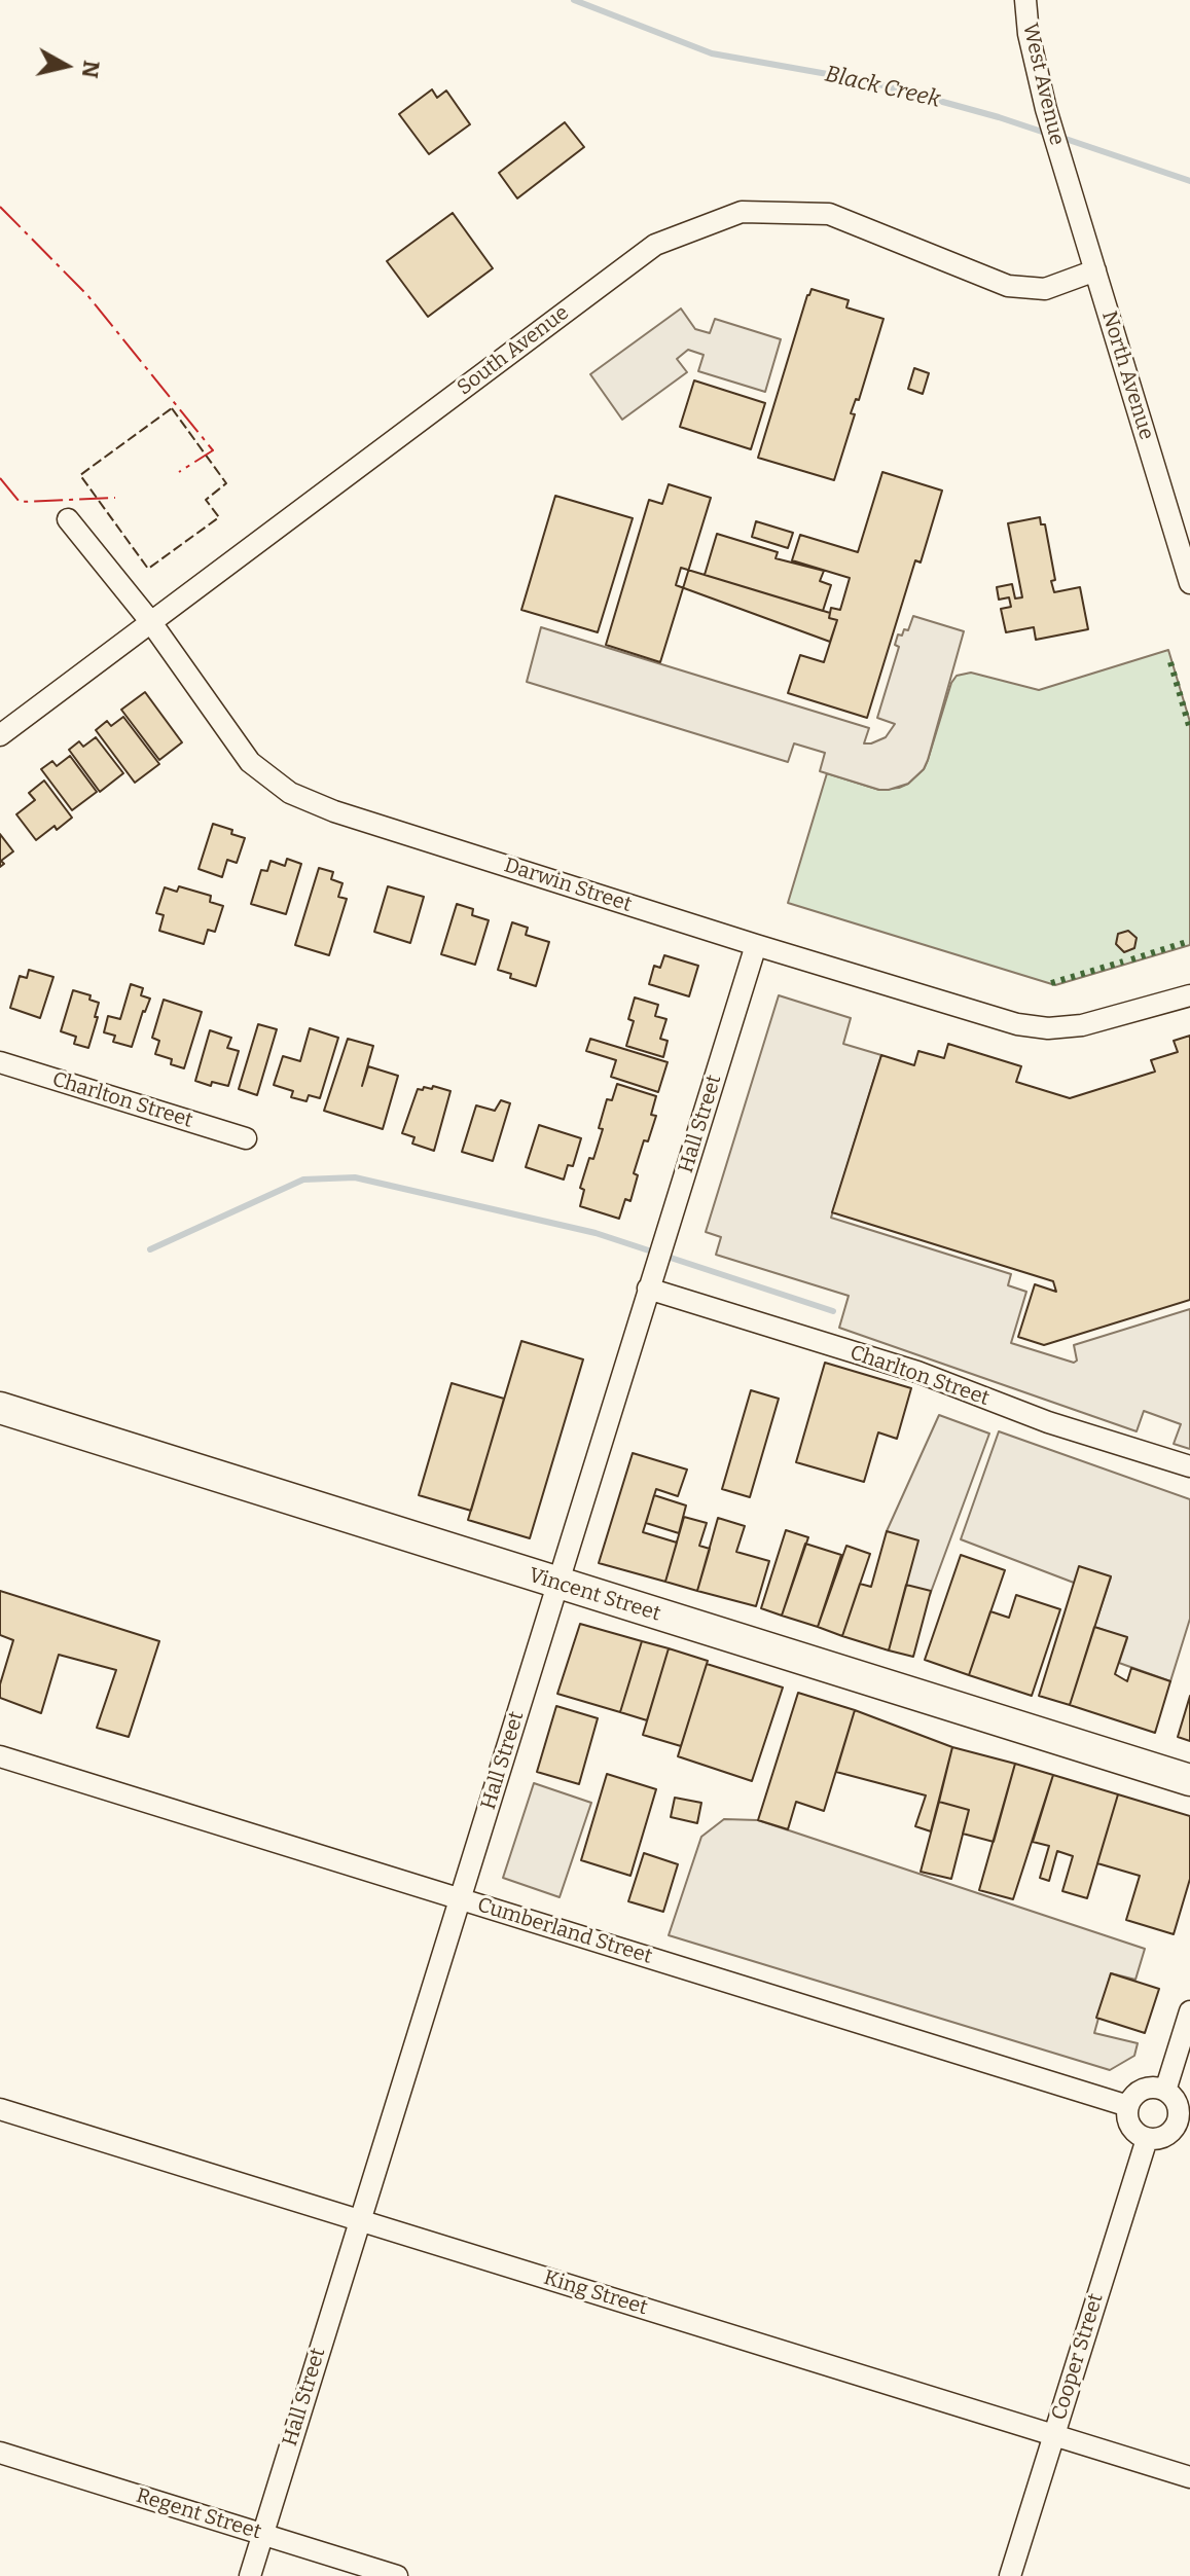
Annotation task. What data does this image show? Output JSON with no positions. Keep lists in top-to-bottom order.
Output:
{
  "streets": {
    "main road": ["Vincent Street"],
    "street": [
      "West Avenue",
      "South Avenue",
      "North Avenue",
      "Darwin Street",
      "Charlton Street",
      "Hall Street",
      "Cumberland Street",
      "King Street",
      "Cooper Street",
      "Regent Street"
    ]
  },
  "crossings": [
    ["West Avenue", "North Avenue"],
    ["South Avenue", "North Avenue"],
    ["South Avenue", "Darwin Street"],
    ["Darwin Street", "Hall Street"],
    ["Charlton Street", "Hall Street"],
    ["Hall Street", "Vincent Street"],
    ["Hall Street", "Cumberland Street"],
    ["Hall Street", "King Street"],
    ["Hall Street", "Regent Street"],
    ["Cumberland Street", "Cooper Street"],
    ["King Street", "Cooper Street"]
  ],
  "water": ["Black Creek"],
  "north": "right"
}
